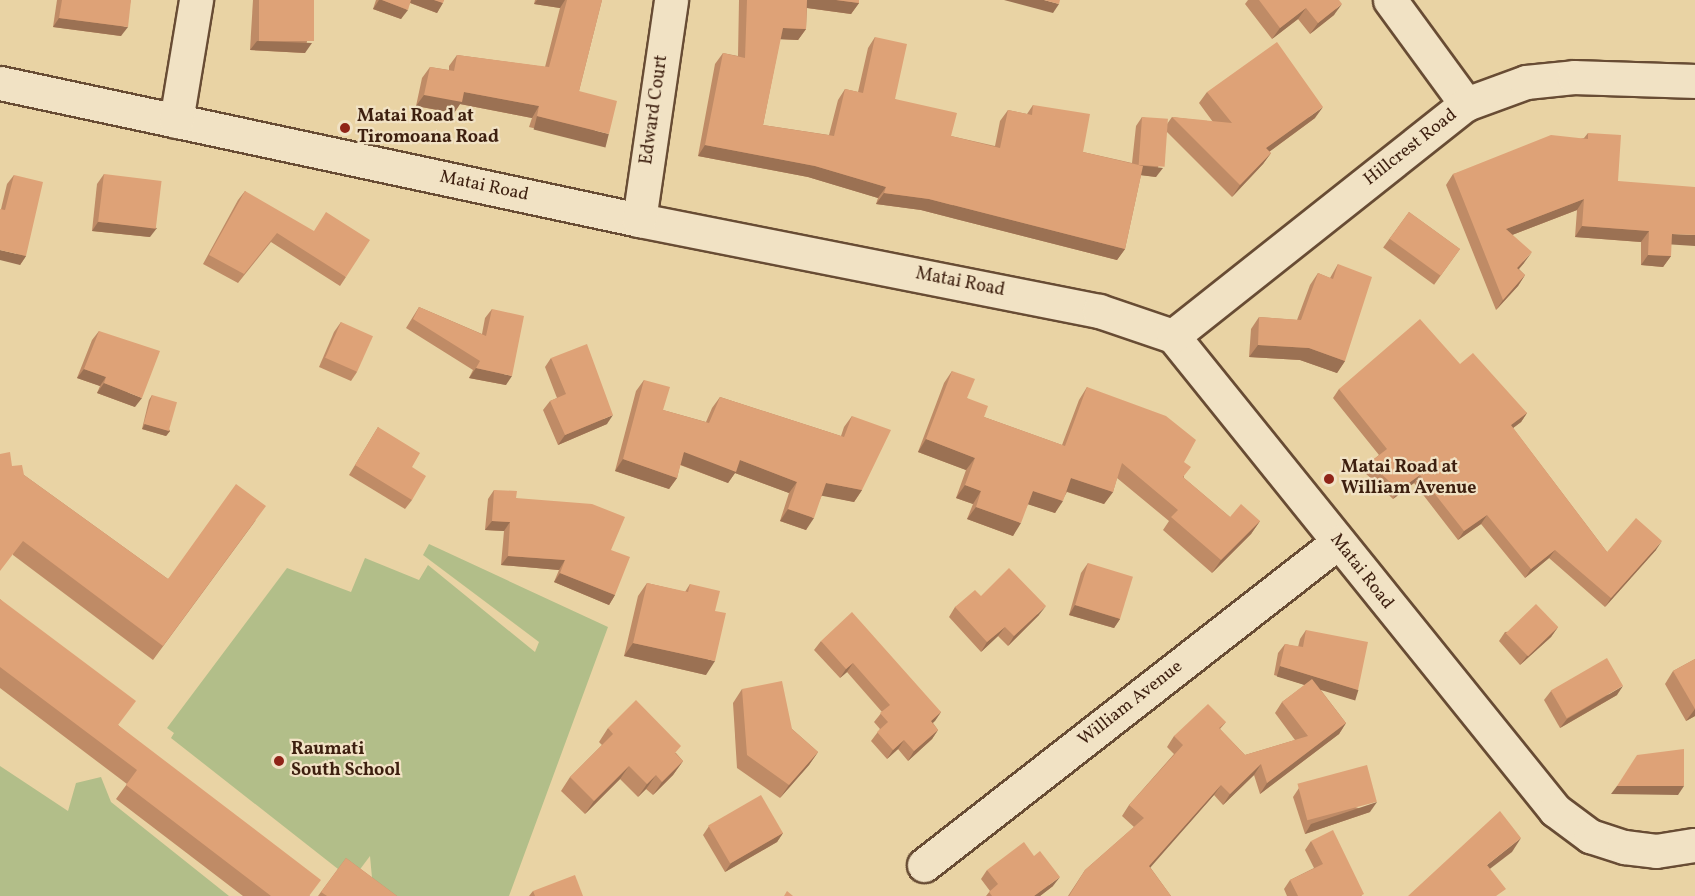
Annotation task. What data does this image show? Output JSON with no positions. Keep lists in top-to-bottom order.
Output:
{
  "streets": {
    "street": [
      "Edward Court",
      "Hillcrest Road",
      "Matai Road",
      "William Avenue"
    ]
  },
  "crossings": [
    ["Edward Court", "Matai Road"],
    ["Hillcrest Road", "Matai Road"],
    ["Matai Road", "William Avenue"]
  ],
  "places": ["Matai Road at Tiromoana Road", "Matai Road at William Avenue", "Raumati South School"]
}
